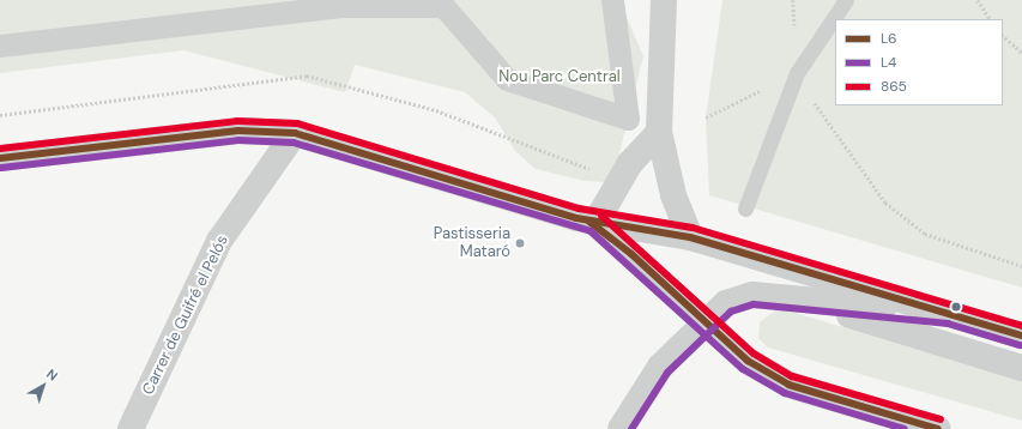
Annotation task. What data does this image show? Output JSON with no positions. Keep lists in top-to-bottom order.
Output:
{
  "streets": {
    "street": ["Carrer de Guifré el Pelós"]
  },
  "parks": ["Nou Parc Central"],
  "places": ["Pastisseria Mataró"],
  "lines": ["transit line 865", "transit line L6", "transit line L4"],
  "legend": ["L6", "L4", "865"],
  "north": "top right"
}
